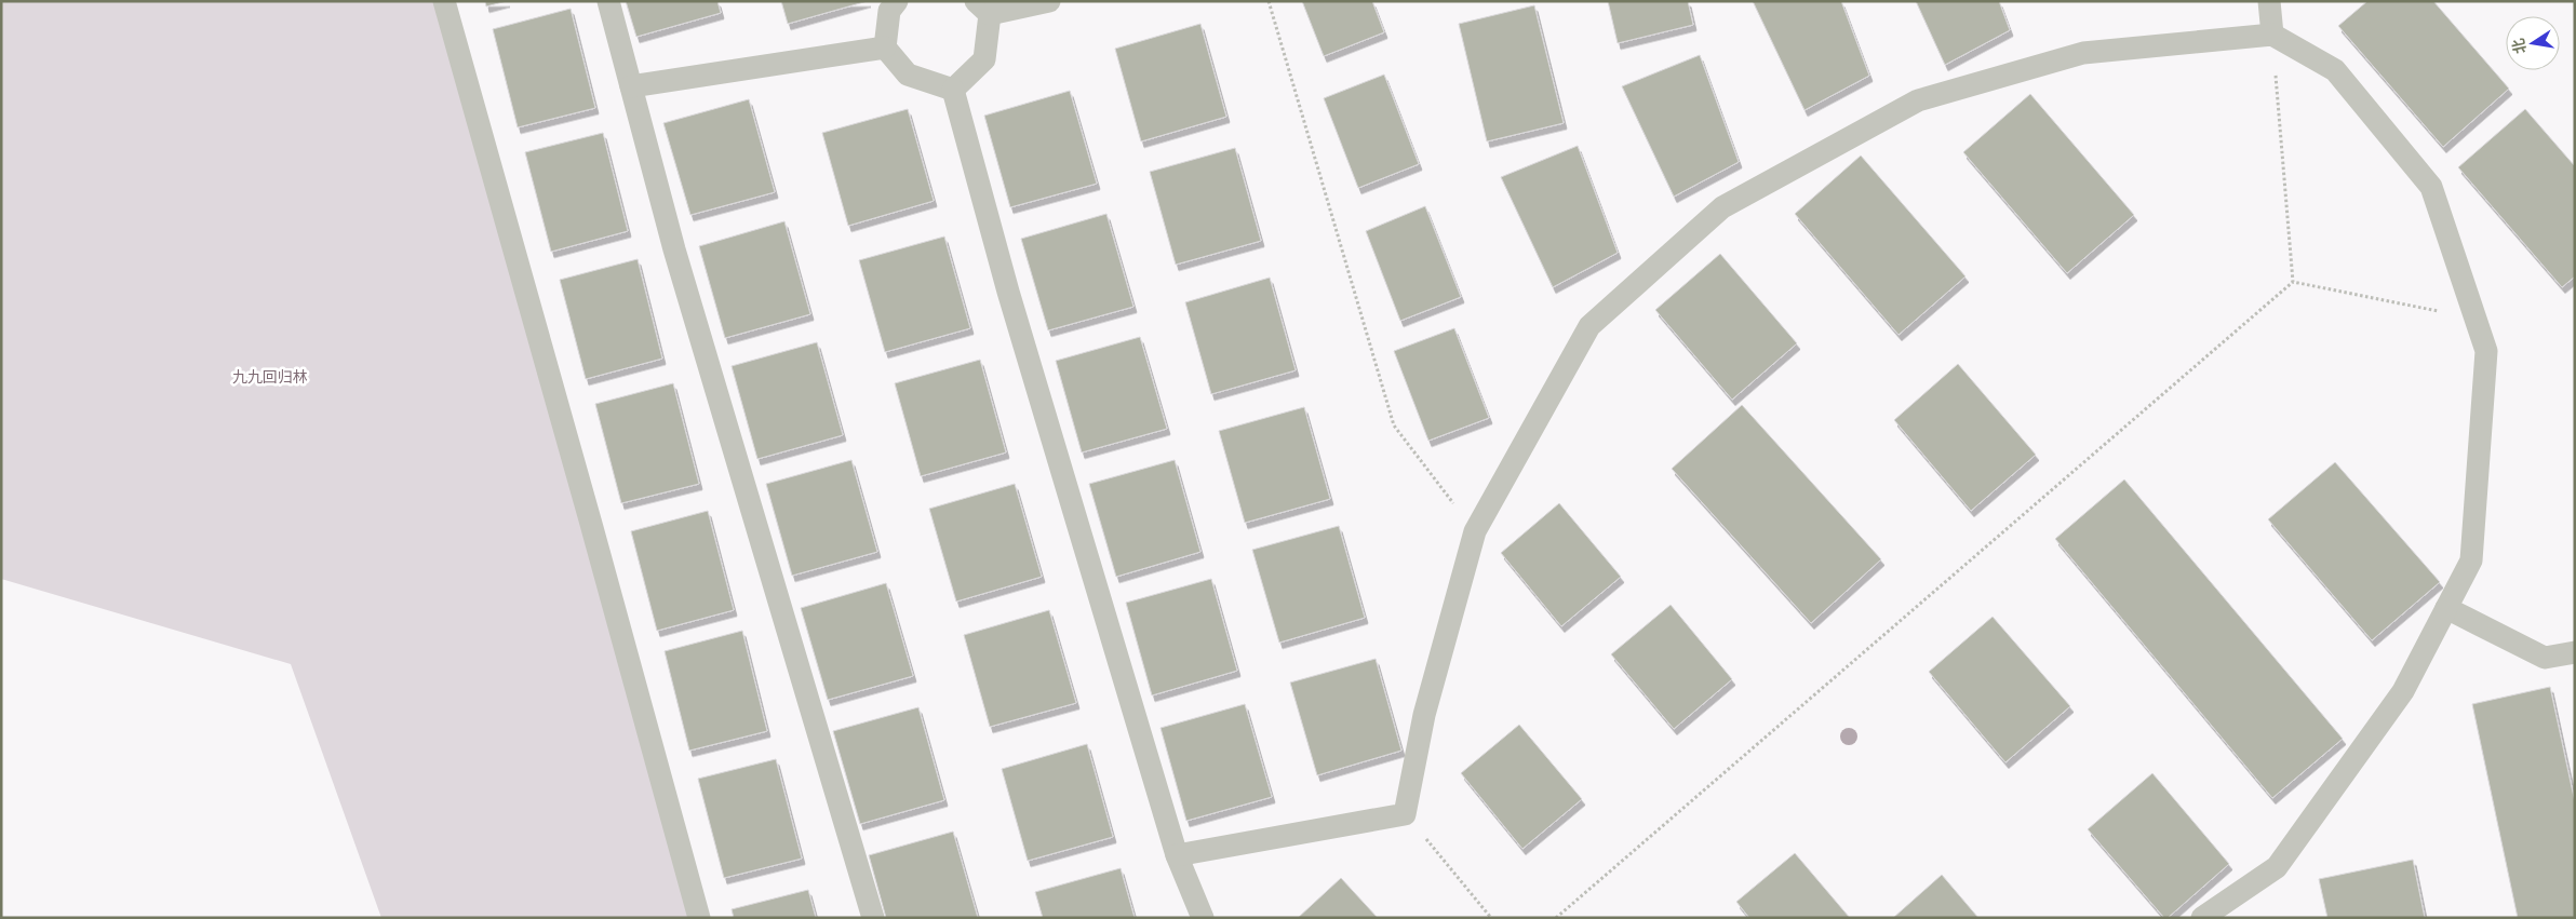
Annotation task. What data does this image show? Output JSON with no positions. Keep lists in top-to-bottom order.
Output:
{
  "parks": ["九九回归林"],
  "north": "left"
}
